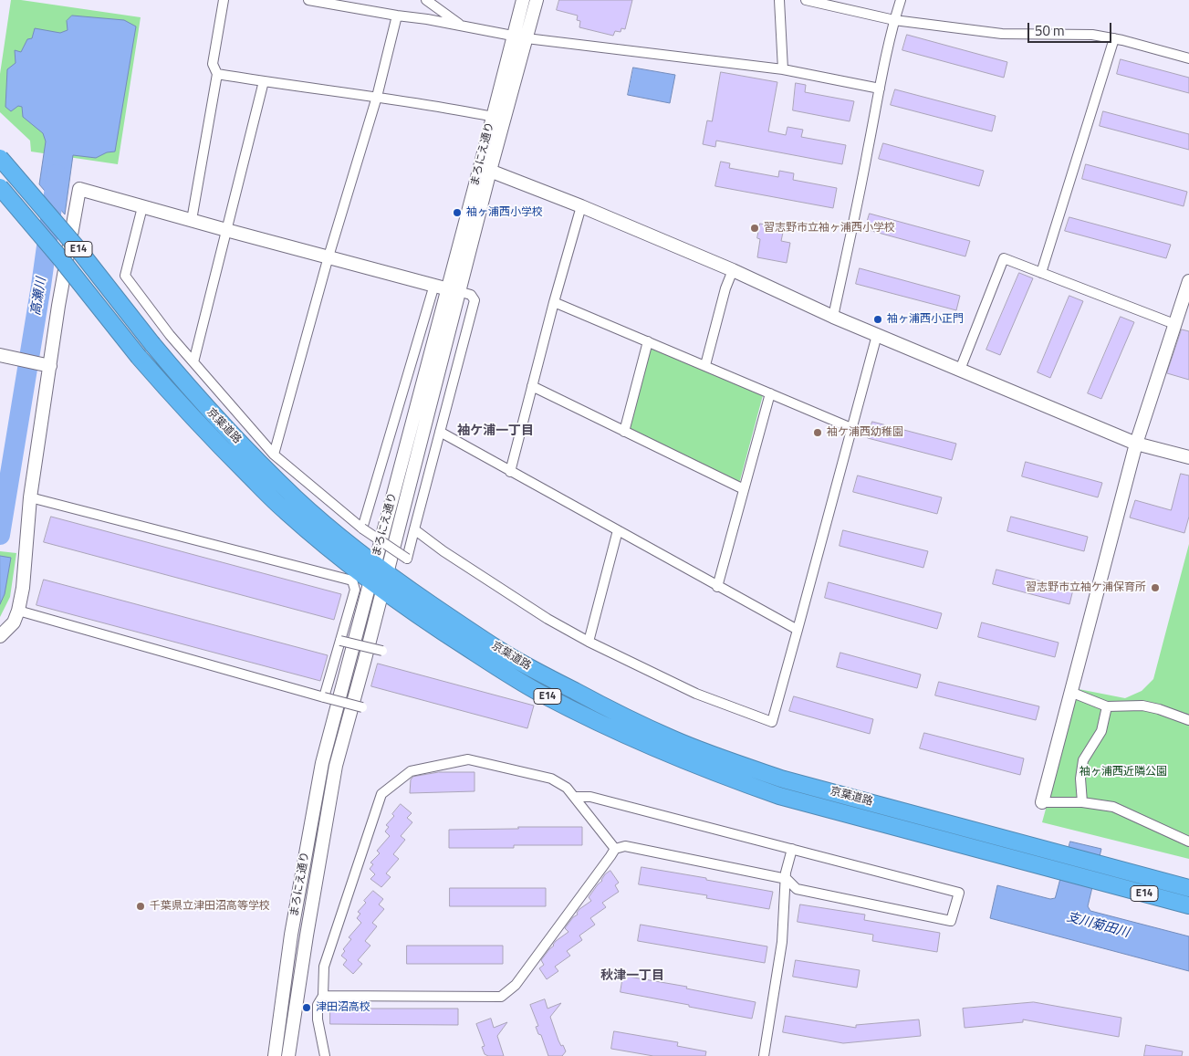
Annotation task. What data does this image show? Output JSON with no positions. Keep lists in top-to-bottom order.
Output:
{
  "streets": {
    "highway": ["E14", "京葉道路"],
    "street": ["まろにえ通り"]
  },
  "crossings": [
    ["まろにえ通り", "京葉道路"]
  ],
  "districts": ["袖ケ浦一丁目", "秋津一丁目"],
  "water": ["高瀬川", "支川菊田川"],
  "parks": ["袖ヶ浦西近隣公園"],
  "places": [
    "袖ヶ浦西小学校",
    "習志野市立袖ヶ浦西小学校",
    "袖ヶ浦西小正門",
    "袖ケ浦西幼稚園",
    "習志野市立袖ケ浦保育所",
    "千葉県立津田沼高等学校",
    "津田沼高校"
  ],
  "scale_bar": "50 m"
}
